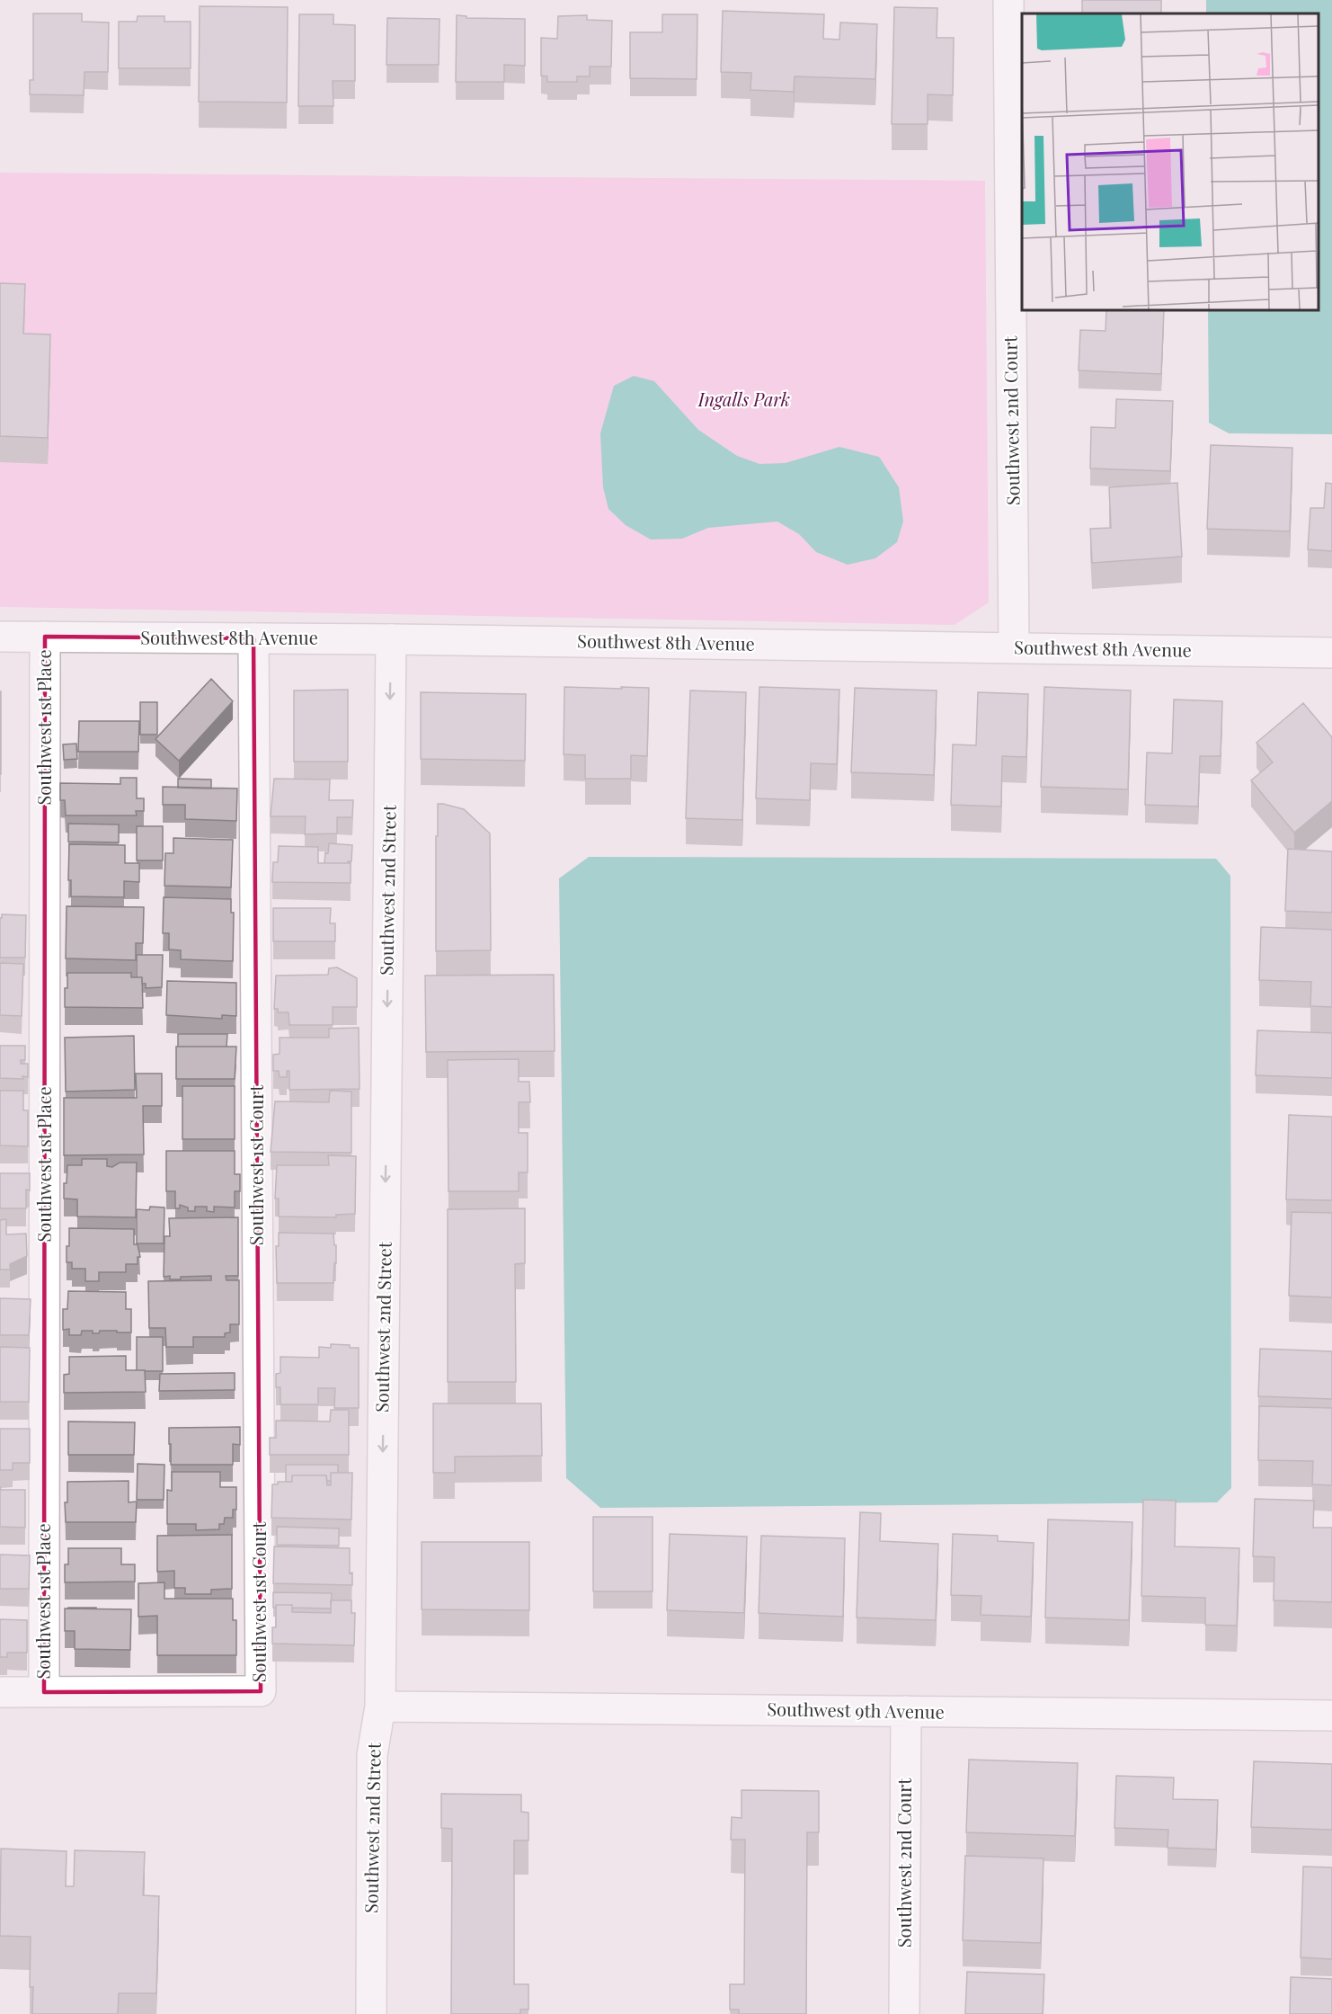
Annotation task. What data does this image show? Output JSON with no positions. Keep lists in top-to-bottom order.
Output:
{
  "streets": {
    "street": [
      "Southwest 2nd Court",
      "Southwest 8th Avenue",
      "Southwest 1st Place",
      "Southwest 2nd Street",
      "Southwest 1st Court",
      "Southwest 9th Avenue"
    ]
  },
  "crossings": [
    ["Southwest 2nd Court", "Southwest 8th Avenue"],
    ["Southwest 2nd Court", "Southwest 9th Avenue"],
    ["Southwest 8th Avenue", "Southwest 1st Place"],
    ["Southwest 8th Avenue", "Southwest 2nd Street"],
    ["Southwest 8th Avenue", "Southwest 1st Court"],
    ["Southwest 1st Place", "Southwest 1st Court"],
    ["Southwest 2nd Street", "Southwest 9th Avenue"]
  ],
  "one_way": ["Southwest 2nd Street"],
  "parks": ["Ingalls Park"]
}
